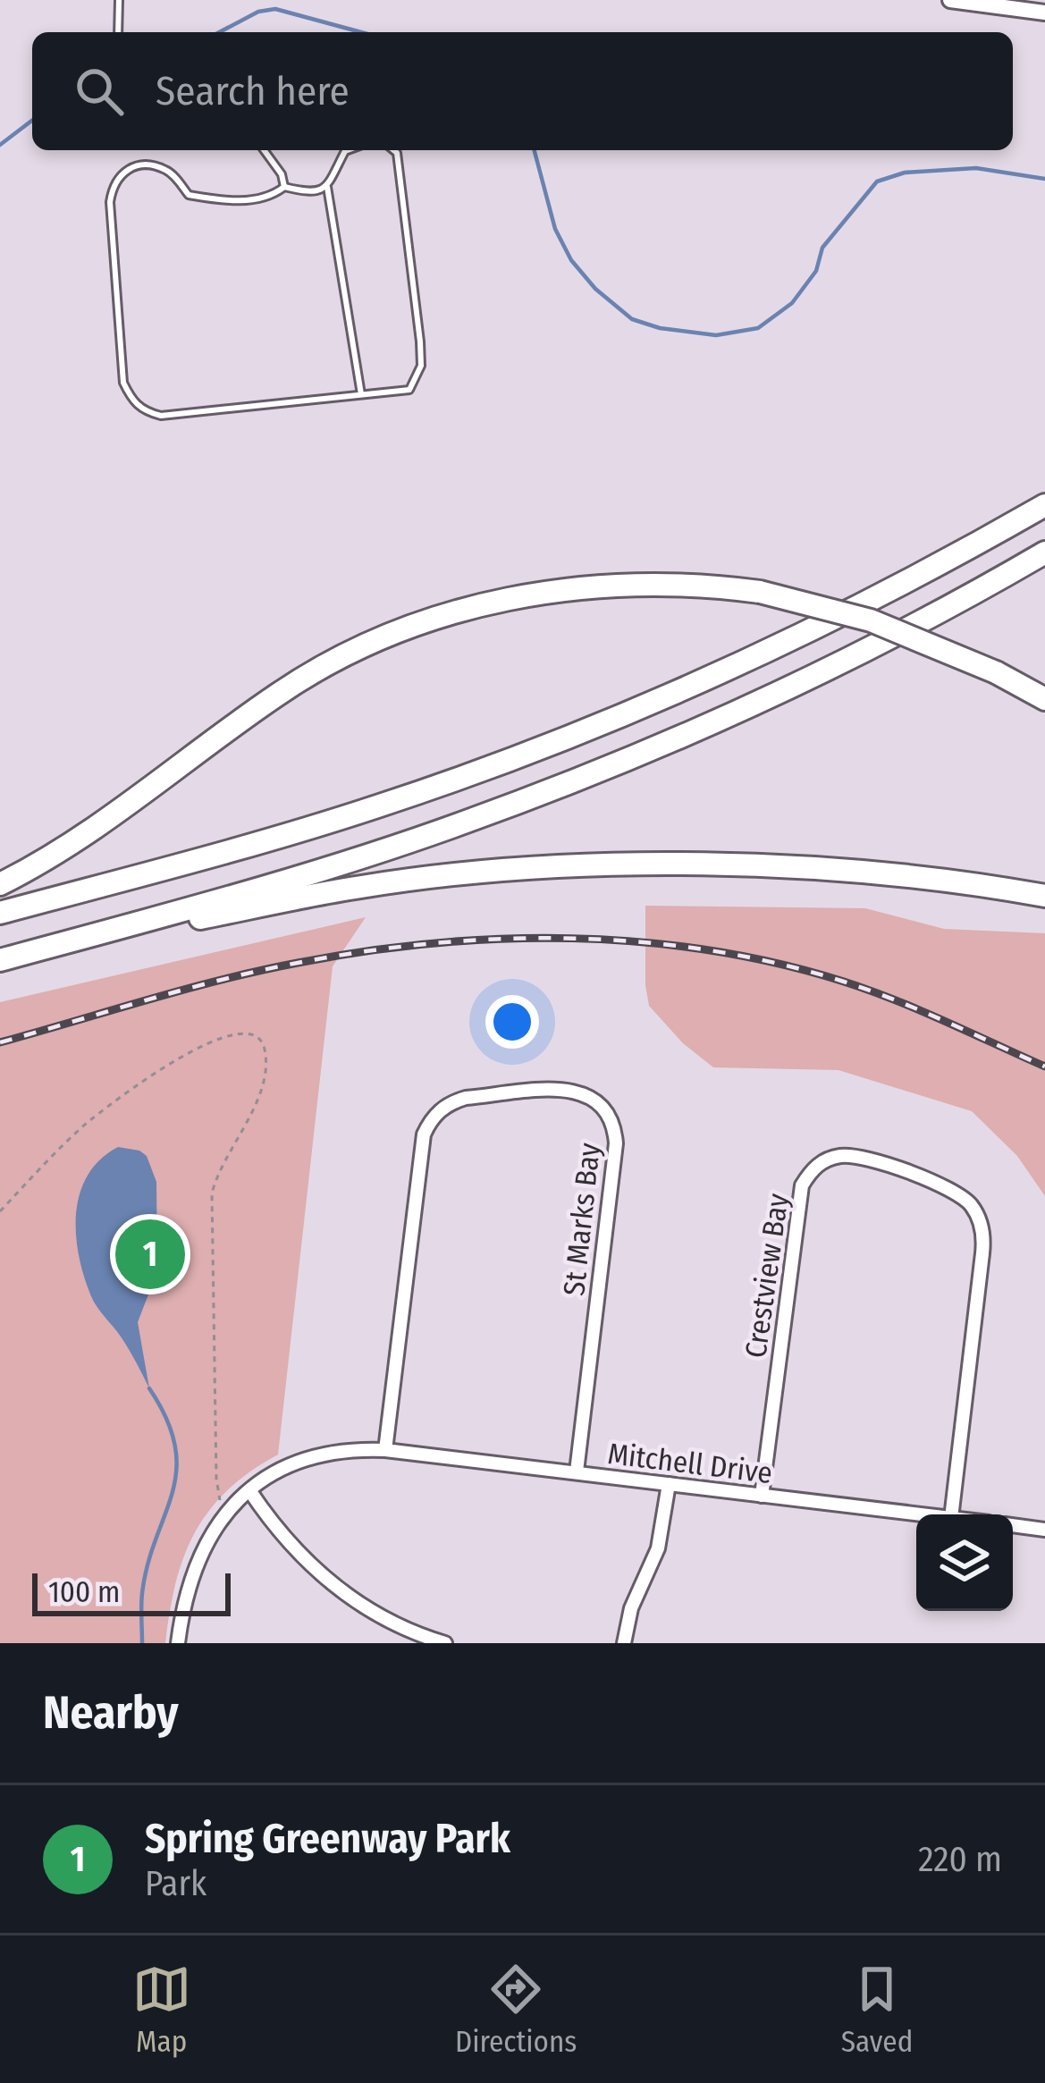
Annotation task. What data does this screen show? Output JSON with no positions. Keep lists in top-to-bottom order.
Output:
{
  "streets": {
    "street": ["St Marks Bay", "Crestview Bay", "Mitchell Drive"]
  },
  "crossings": [
    ["St Marks Bay", "Mitchell Drive"],
    ["Crestview Bay", "Mitchell Drive"]
  ],
  "scale_bar": "100 m",
  "page": {
    "search": "Search here",
    "pins": "1",
    "scale": "100 m",
    "heading": "Nearby",
    "list": [
      {
        "mark": "1",
        "name": "Spring Greenway Park",
        "note": "Park",
        "value": "220 m"
      }
    ],
    "nav": ["Map", "Directions", "Saved"]
  }
}
